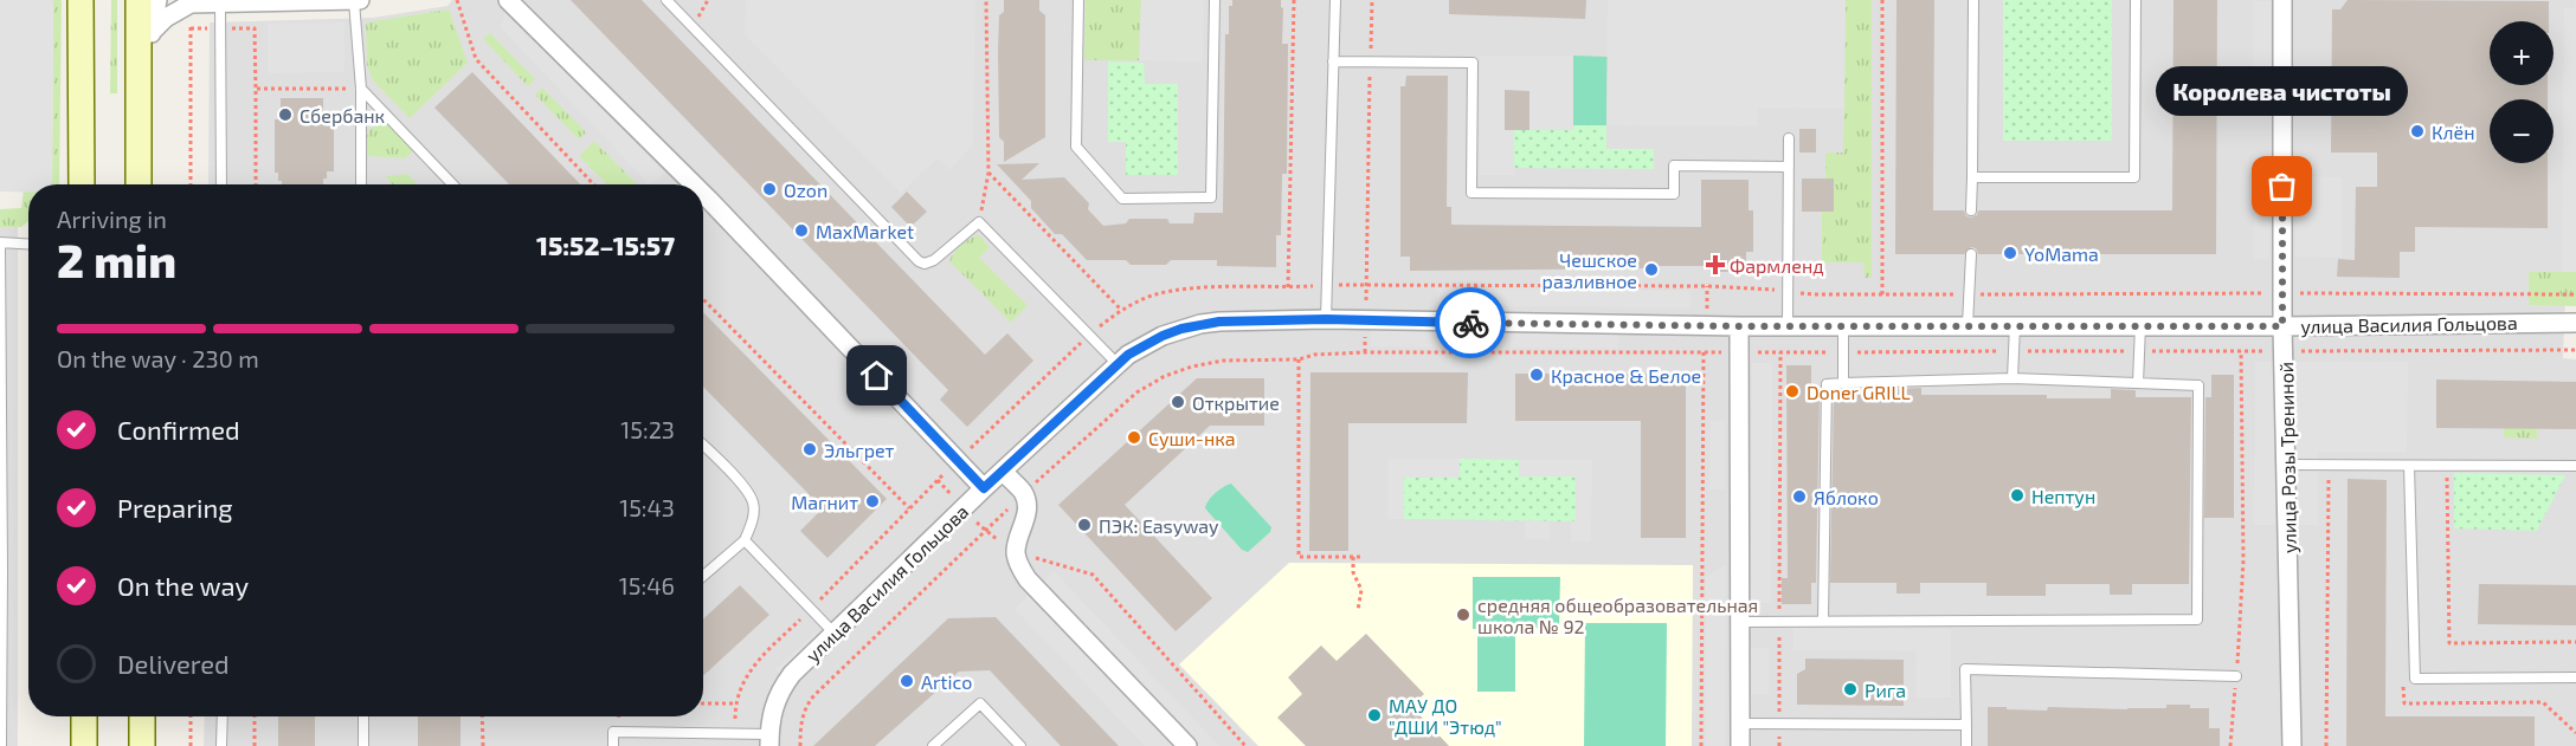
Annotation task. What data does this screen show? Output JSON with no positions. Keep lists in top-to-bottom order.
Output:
{
  "streets": {
    "street": ["улица Василия Гольцова", "улица Розы Трениной"]
  },
  "crossings": [
    ["улица Василия Гольцова", "улица Розы Трениной"]
  ],
  "places": {
    "other": [
      "Сбербанк",
      "Клён",
      "Королева чистоты",
      "Ozon",
      "MaxMarket",
      "YoMama",
      "Чешское разливное",
      "Красное & Белое",
      "Doner GRILL",
      "Открытие",
      "Суши-нка",
      "Эльгрет",
      "Нептун",
      "Яблоко",
      "Магнит",
      "ПЭК: Easyway",
      "средняя общеобразовательная школа № 92",
      "Artico",
      "Рига",
      "МАУ ДО \"ДШИ \"Этюд\""
    ],
    "health": ["Фармленд"]
  },
  "page": {
    "map_buttons": ["+", "−"],
    "bubble": "Королева чистоты",
    "heading": ["2 min", "Arriving in", "15:52–15:57"],
    "bar": "On the way · 230 m",
    "list": [
      ["Confirmed", "15:23"],
      ["Preparing", "15:43"],
      ["On the way", "15:46"],
      "Delivered"
    ]
  }
}
